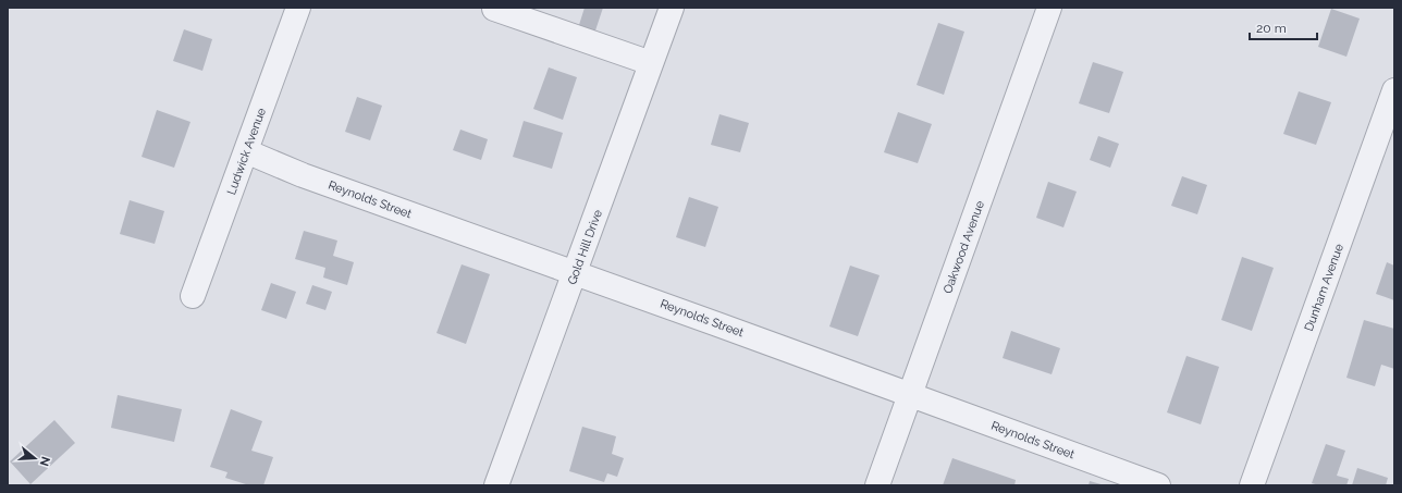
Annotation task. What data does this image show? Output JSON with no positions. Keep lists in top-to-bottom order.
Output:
{
  "streets": {
    "street": [
      "Ludwick Avenue",
      "Reynolds Street",
      "Gold Hill Drive",
      "Oakwood Avenue",
      "Dunham Avenue"
    ]
  },
  "crossings": [
    ["Ludwick Avenue", "Reynolds Street"],
    ["Reynolds Street", "Gold Hill Drive"],
    ["Reynolds Street", "Oakwood Avenue"]
  ],
  "scale_bar": "20 m",
  "north": "right"
}
